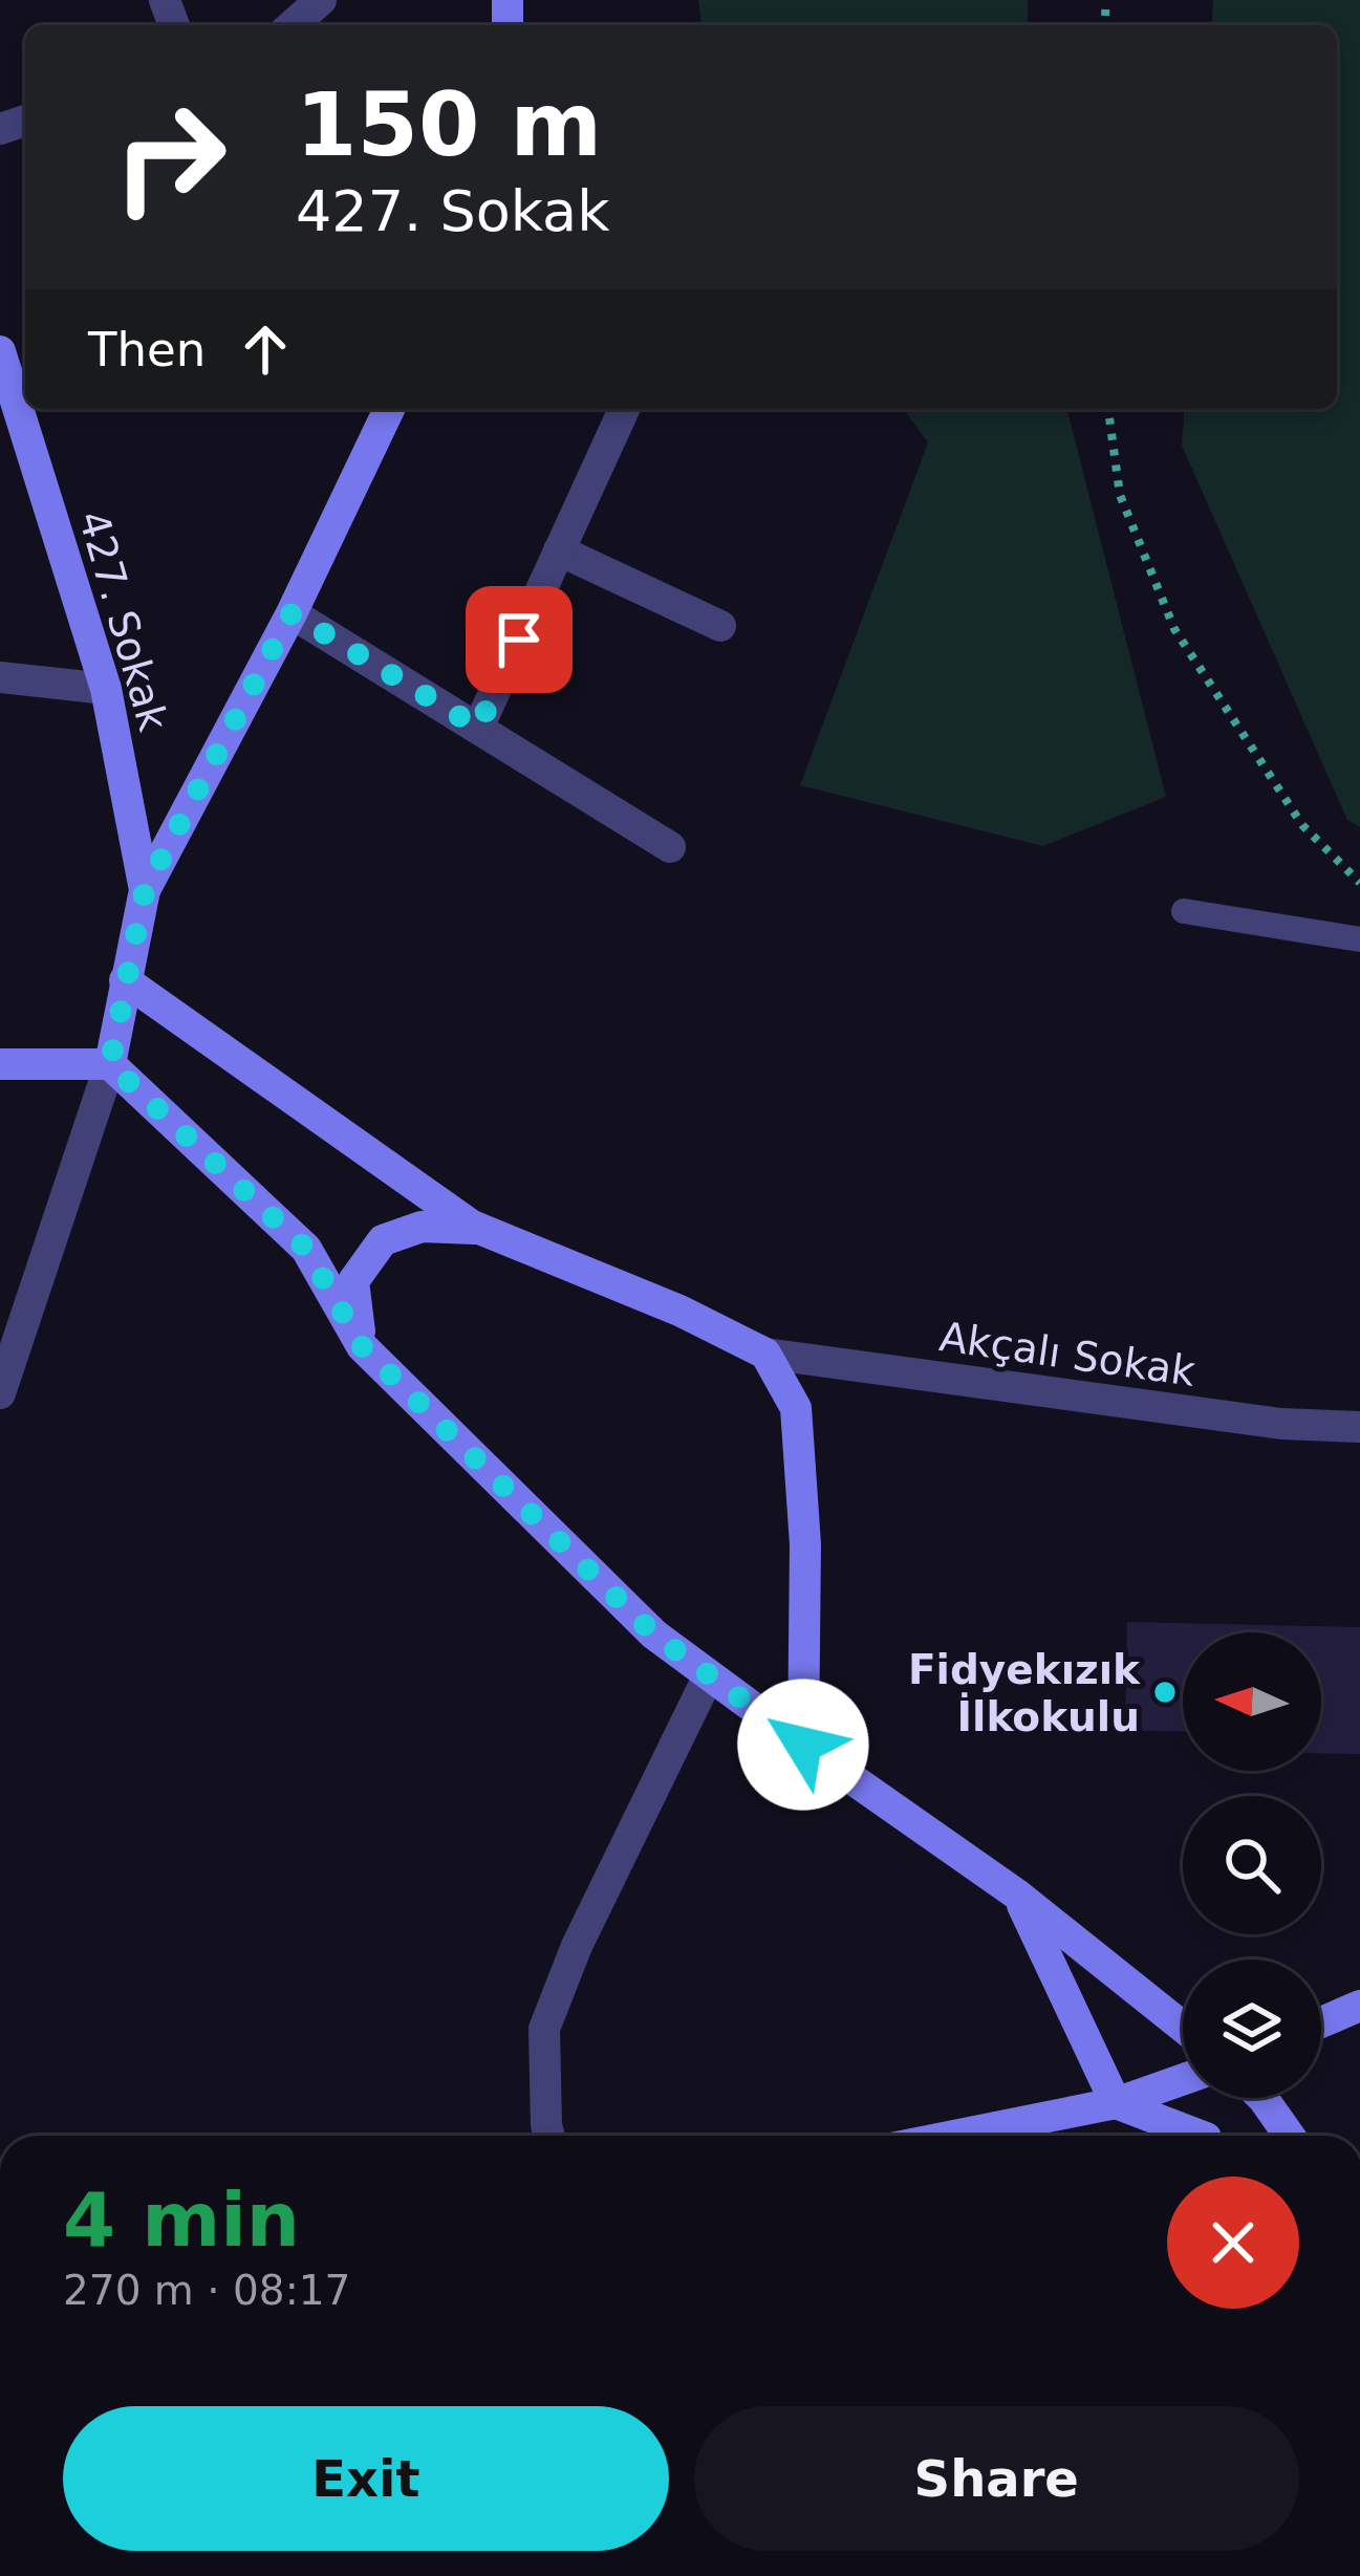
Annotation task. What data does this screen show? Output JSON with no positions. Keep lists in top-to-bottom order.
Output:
{
  "streets": {
    "main road": ["427. Sokak"],
    "street": ["Akçalı Sokak"]
  },
  "places": ["Fidyekızık İlkokulu"],
  "north": "left",
  "page": {
    "turn": ["150 m", "427. Sokak"],
    "then": "Then",
    "heading": ["4 min", "270 m · 08:17"],
    "buttons": ["Exit", "Share"]
  }
}
